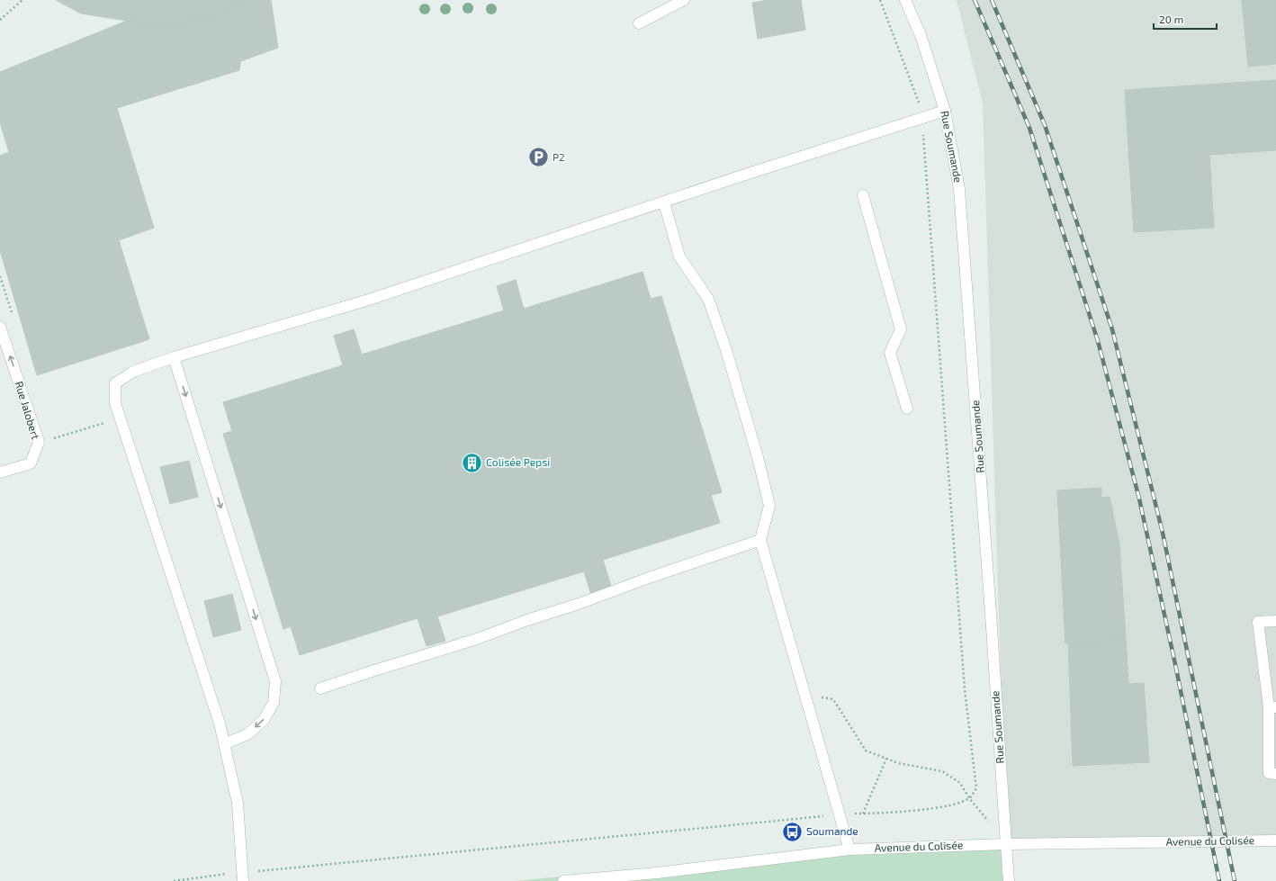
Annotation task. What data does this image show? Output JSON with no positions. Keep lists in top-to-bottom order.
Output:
{
  "streets": {
    "street": ["Rue Soumande", "Rue Jalobert", "Avenue du Colisée"]
  },
  "crossings": [
    ["Rue Soumande", "Avenue du Colisée"]
  ],
  "one_way": ["Rue Jalobert"],
  "places": {
    "parking": ["P2"],
    "building": ["Colisée Pepsi"],
    "bus stop": ["Soumande"]
  },
  "scale_bar": "20 m"
}
